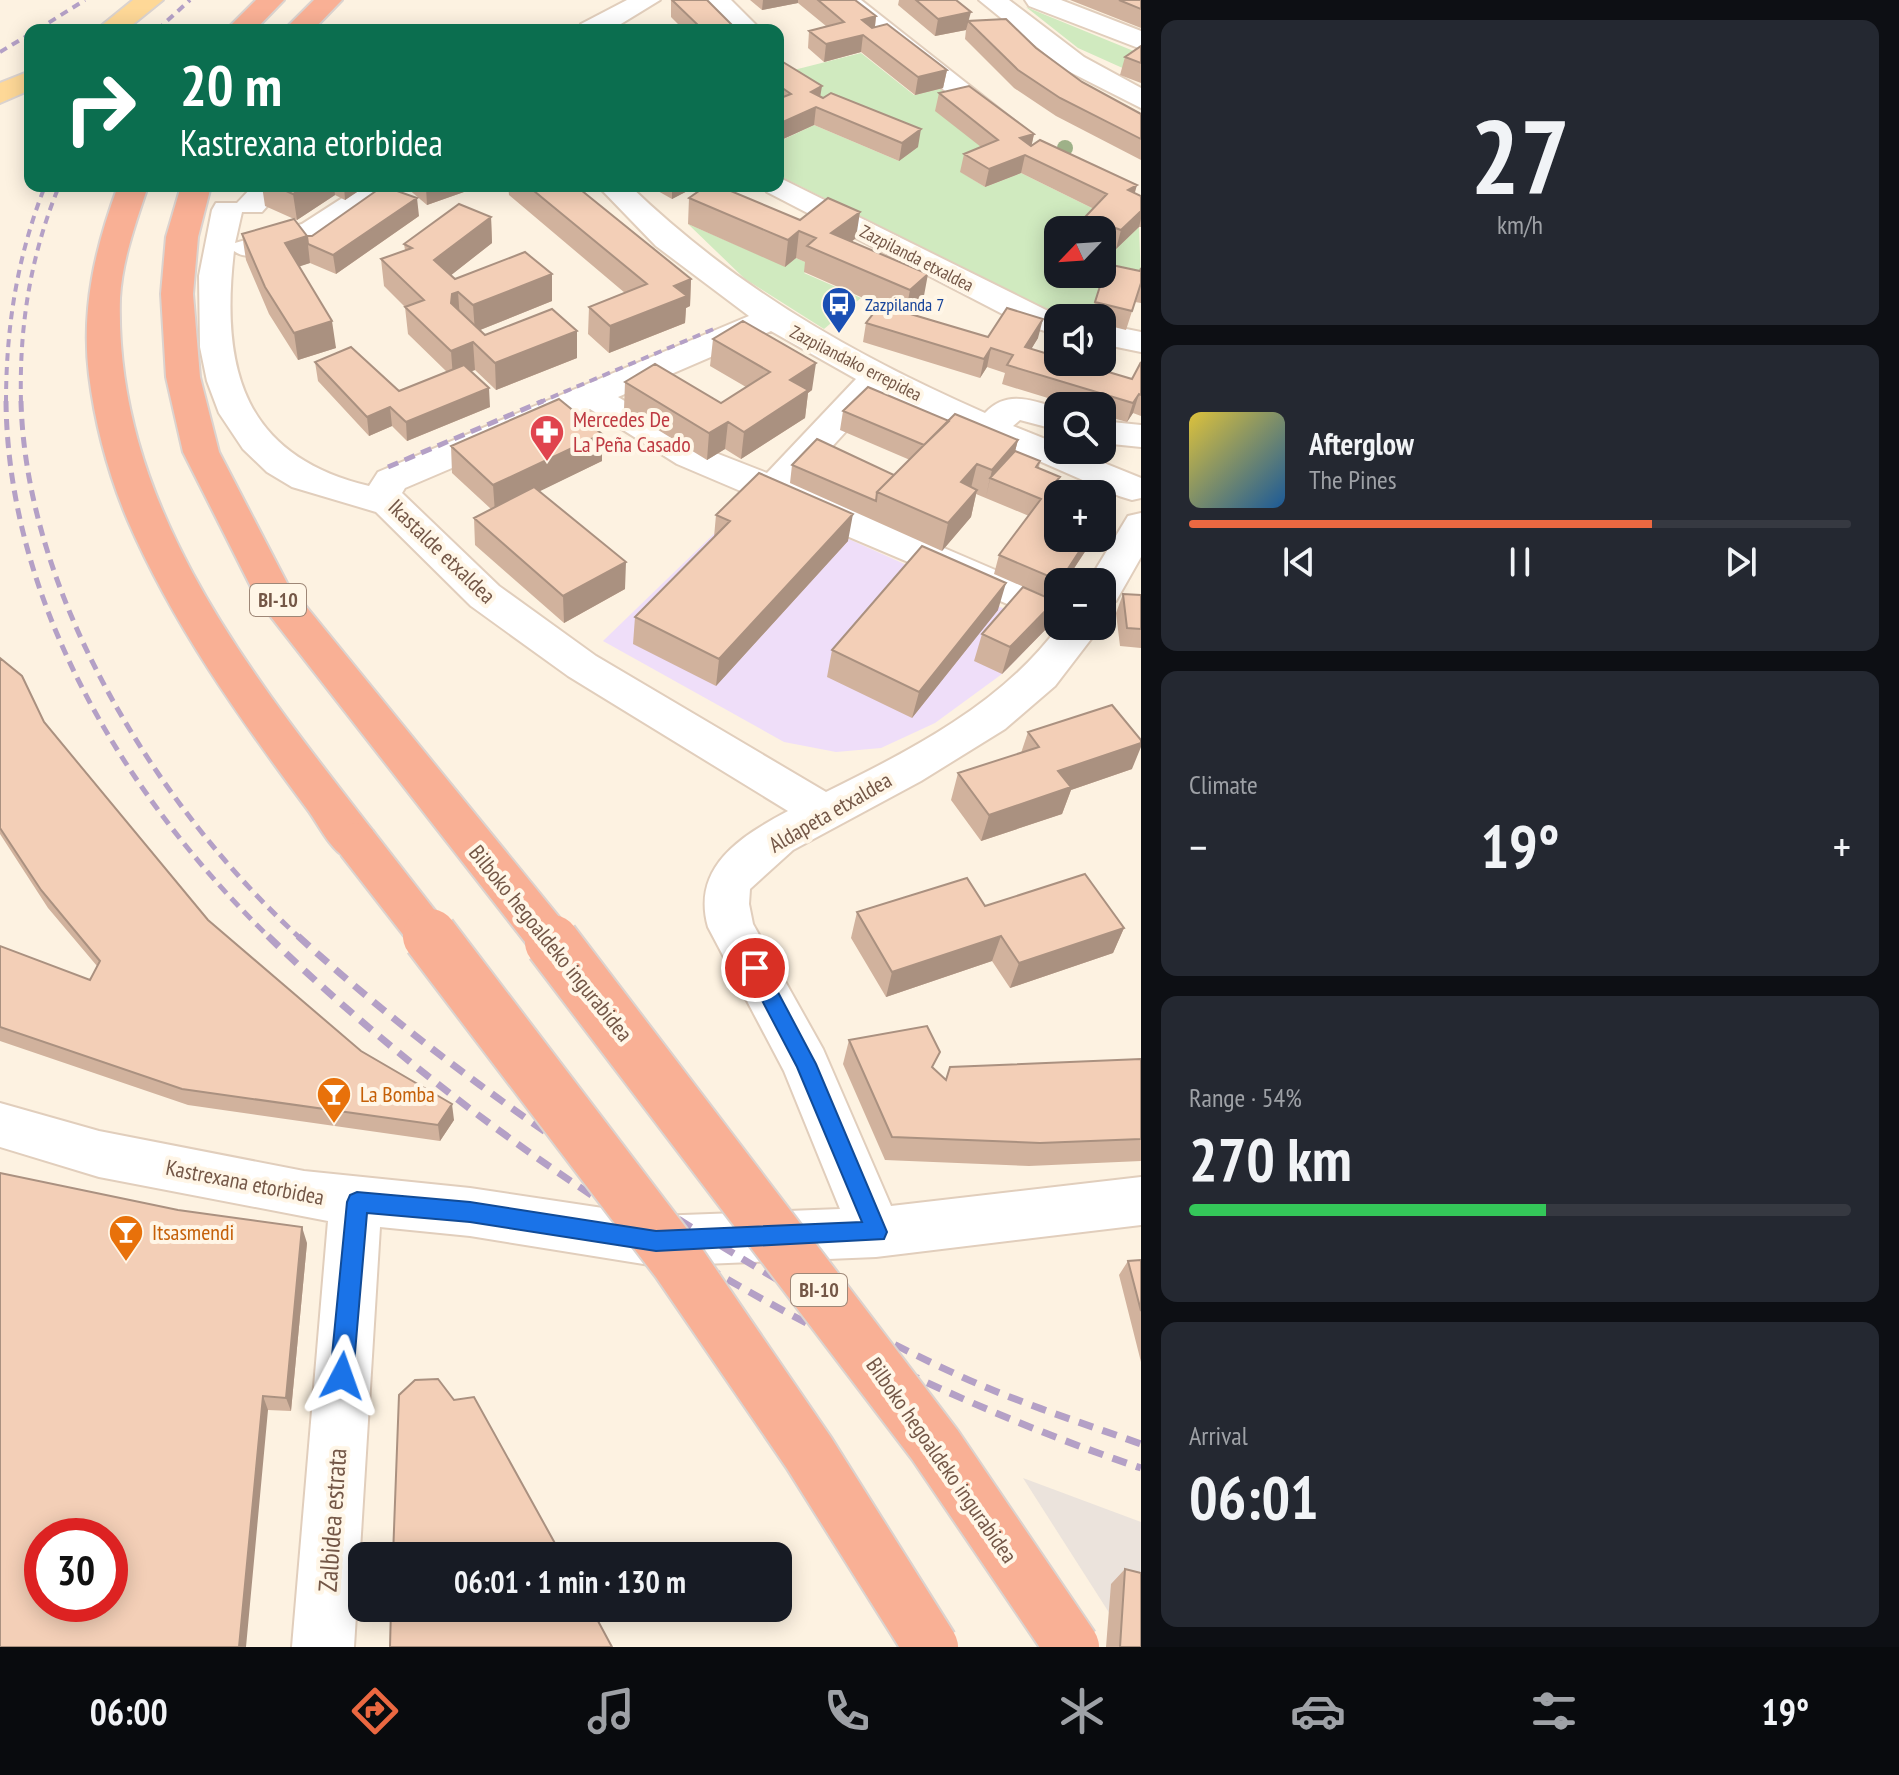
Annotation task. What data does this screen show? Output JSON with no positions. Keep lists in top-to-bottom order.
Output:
{
  "streets": {
    "highway": ["BI-10", "Bilboko hegoaldeko ingurabidea"],
    "street": [
      "Zazpilanda etxaldea",
      "Zazpilandako errepidea",
      "Ikastalde etxaldea",
      "Aldapeta etxaldea",
      "Kastrexana etorbidea",
      "Zalbidea estrata"
    ]
  },
  "crossings": [
    ["Zazpilandako errepidea", "Ikastalde etxaldea"],
    ["Ikastalde etxaldea", "Aldapeta etxaldea"],
    ["Aldapeta etxaldea", "Kastrexana etorbidea"],
    ["Kastrexana etorbidea", "Zalbidea estrata"]
  ],
  "places": {
    "bus stop": ["Zazpilanda 7"],
    "pharmacy": ["Mercedes De La Peña Casado"],
    "bar": ["La Bomba", "Itsasmendi"]
  },
  "north": "bottom left",
  "page": {
    "tile": [
      ["27", "km/h"],
      "Climate",
      ["Range · 54%", "270 km"],
      ["Arrival", "06:01"]
    ],
    "turn": ["20 m", "Kastrexana etorbidea"],
    "map_buttons": ["+", "−"],
    "song": ["Afterglow", "The Pines"],
    "heat": ["−", "19°", "+"],
    "limit": "30",
    "trip": "06:01 · 1 min · 130 m",
    "tabs": ["06:00", "19°"]
  }
}
